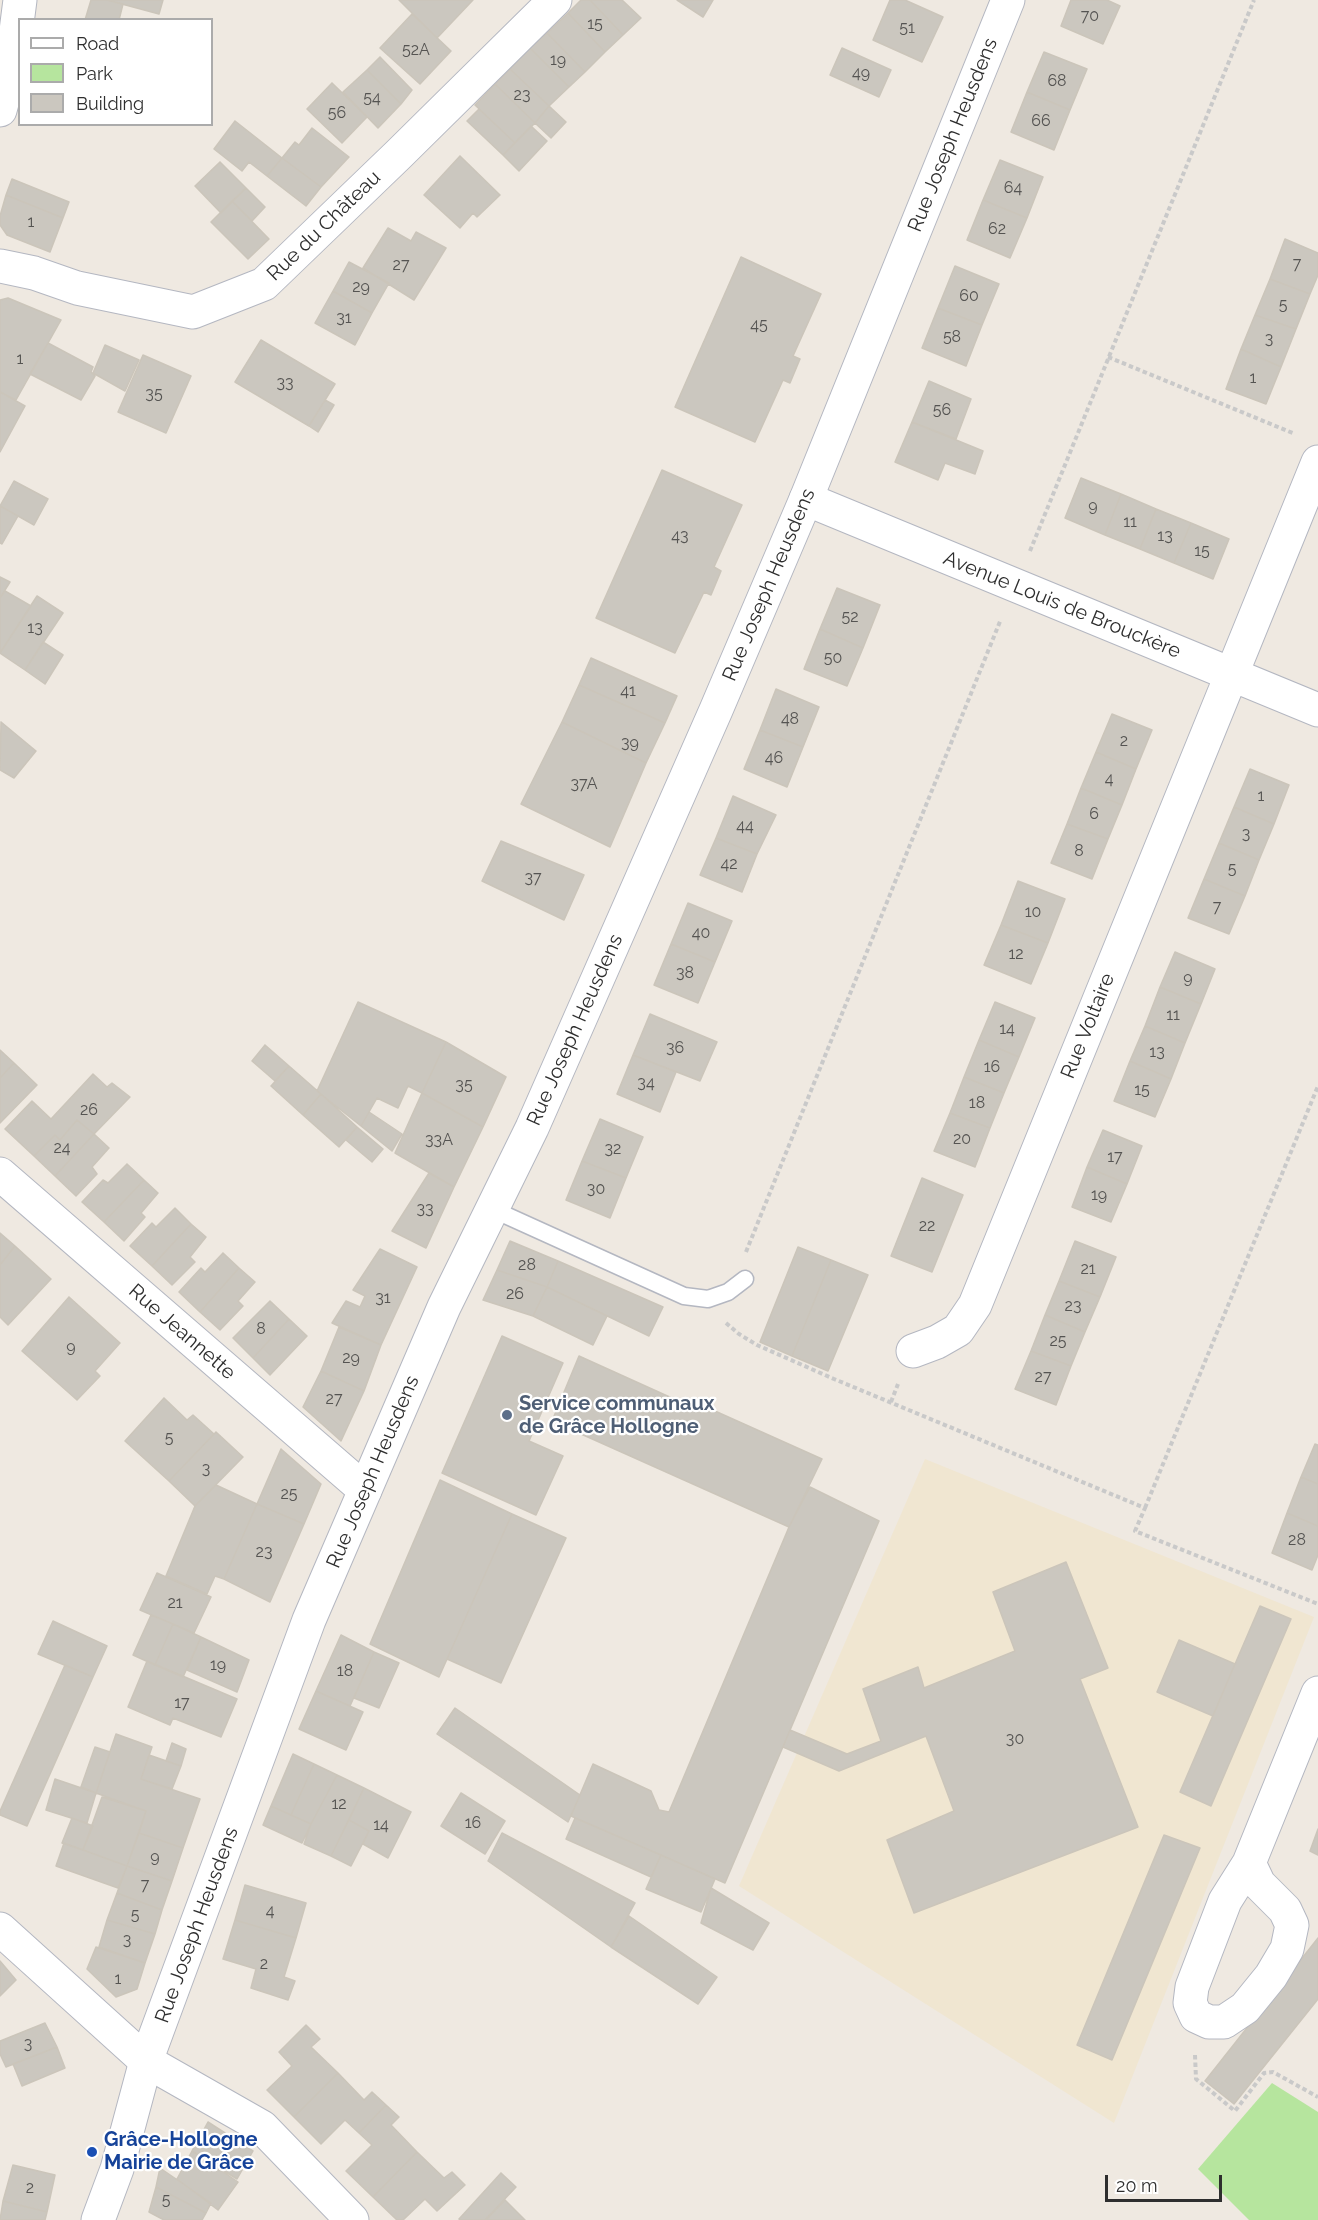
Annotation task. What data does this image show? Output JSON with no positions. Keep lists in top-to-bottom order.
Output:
{
  "streets": {
    "street": [
      "Rue Joseph Heusdens",
      "Rue du Château",
      "Avenue Louis de Brouckère",
      "Rue Voltaire",
      "Rue Jeannette"
    ]
  },
  "crossings": [
    ["Rue Joseph Heusdens", "Avenue Louis de Brouckère"],
    ["Rue Joseph Heusdens", "Rue Jeannette"],
    ["Avenue Louis de Brouckère", "Rue Voltaire"]
  ],
  "places": ["Service communaux de Grâce Hollogne", "Grâce-Hollogne Mairie de Grâce"],
  "house_numbers": [
    "70",
    "15",
    "51",
    "52A",
    "19",
    "49",
    "68",
    "23",
    "54",
    "56",
    "66",
    "64",
    "1",
    "62",
    "7",
    "27",
    "29",
    "60",
    "5",
    "31",
    "45",
    "58",
    "3",
    "1",
    "1",
    "33",
    "35",
    "56",
    "9",
    "11",
    "43",
    "13",
    "15",
    "52",
    "13",
    "50",
    "41",
    "48",
    "2",
    "39",
    "46",
    "4",
    "37A",
    "1",
    "6",
    "44",
    "3",
    "8",
    "42",
    "5",
    "37",
    "7",
    "10",
    "40",
    "12",
    "38",
    "9",
    "11",
    "14",
    "36",
    "13",
    "16",
    "34",
    "35",
    "15",
    "18",
    "26",
    "20",
    "33A",
    "24",
    "32",
    "17",
    "30",
    "19",
    "33",
    "22",
    "28",
    "21",
    "26",
    "31",
    "23",
    "8",
    "25",
    "9",
    "29",
    "27",
    "27",
    "5",
    "3",
    "25",
    "28",
    "23",
    "21",
    "19",
    "18",
    "17",
    "30",
    "12",
    "16",
    "14",
    "9",
    "7",
    "4",
    "5",
    "3",
    "2",
    "1",
    "3",
    "2",
    "5"
  ],
  "legend": ["Road", "Park", "Building"],
  "scale_bar": "20 m"
}
